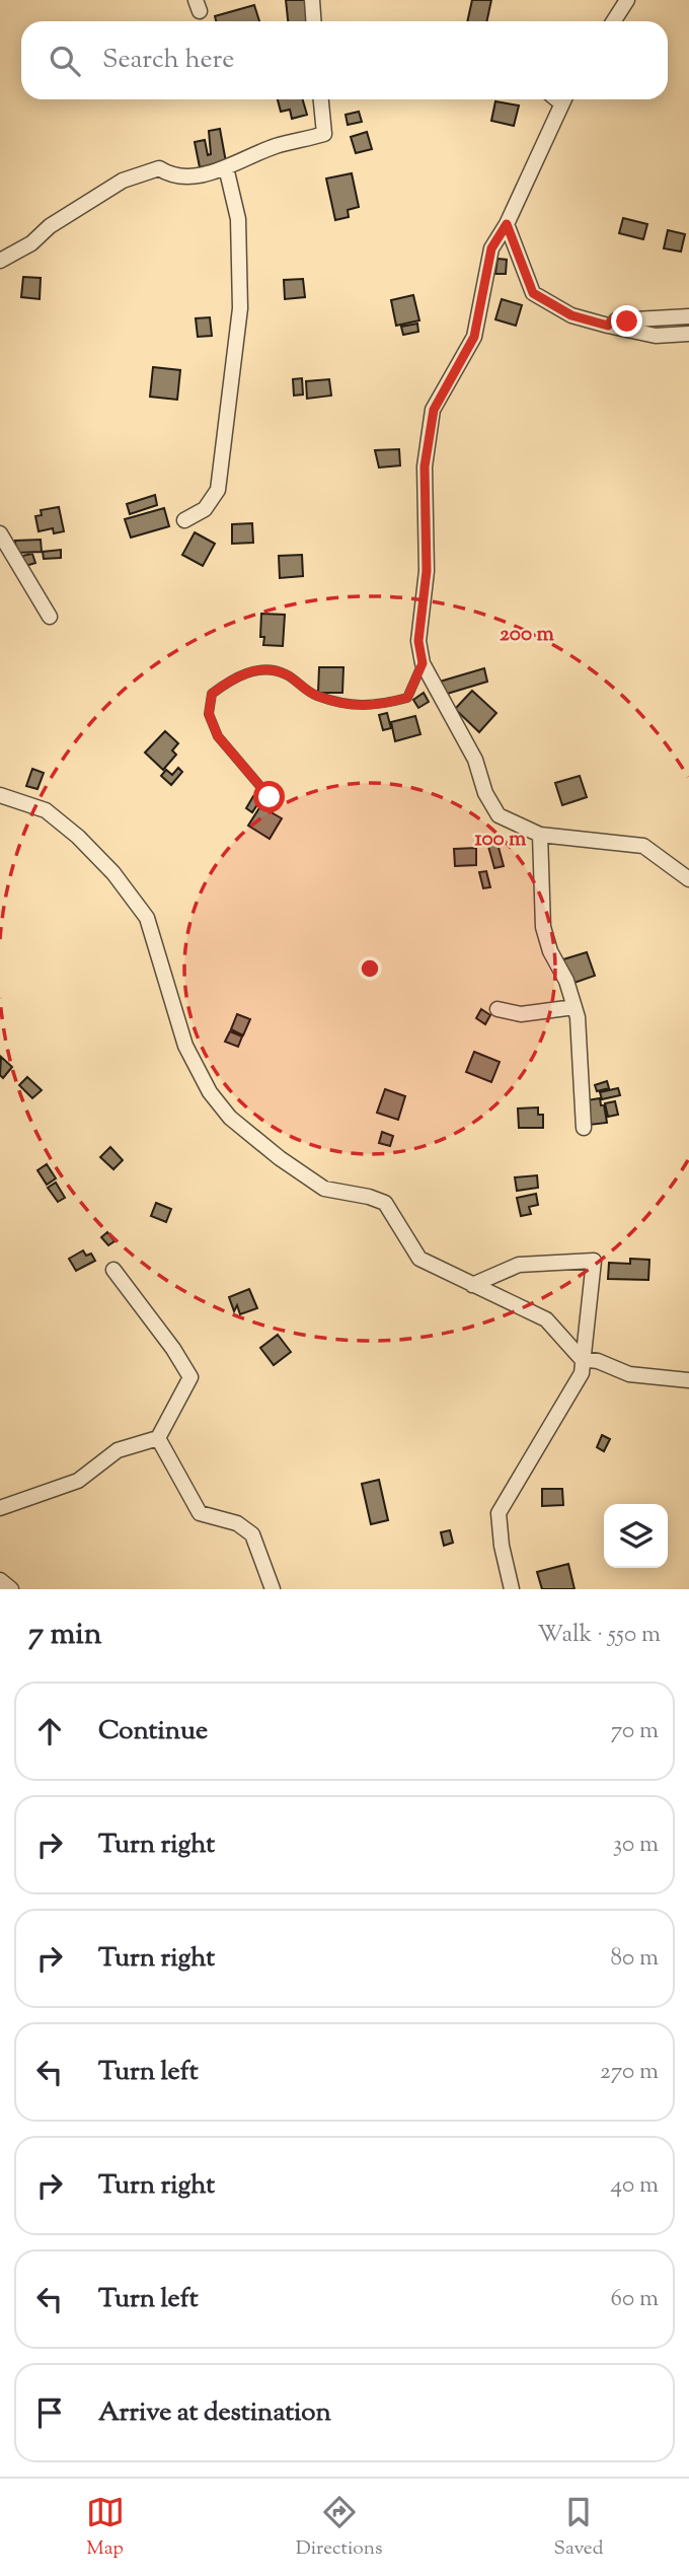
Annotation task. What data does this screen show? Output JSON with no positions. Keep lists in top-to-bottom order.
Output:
{
  "page": {
    "search": "Search here",
    "heading": ["7 min", "Walk · 550 m"],
    "list": [
      ["Continue", "70 m"],
      ["Turn right", "30 m"],
      ["Turn right", "80 m"],
      ["Turn left", "270 m"],
      ["Turn right", "40 m"],
      ["Turn left", "60 m"],
      "Arrive at destination"
    ],
    "nav": ["Map", "Directions", "Saved"]
  },
  "rings": ["200 m", "100 m"]
}
